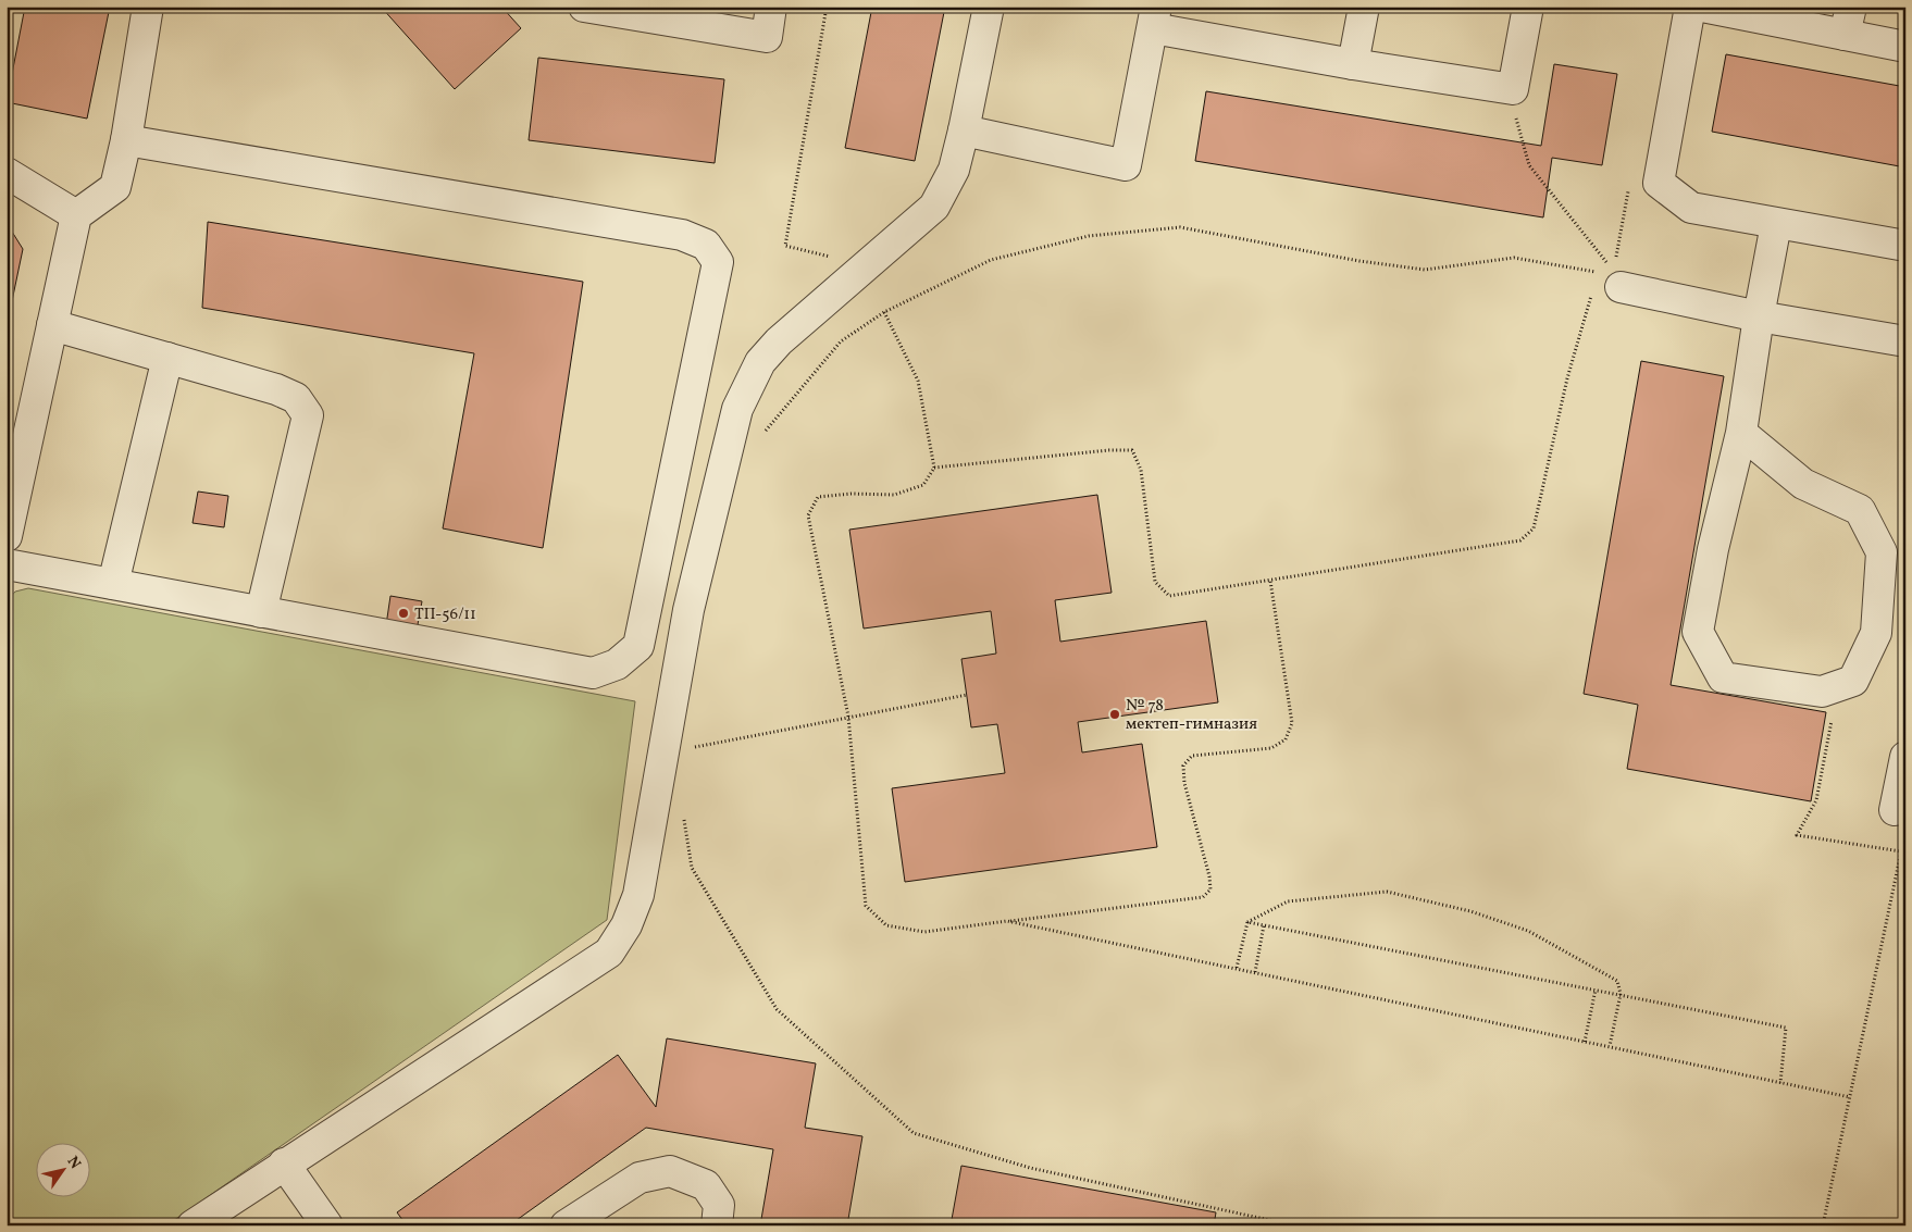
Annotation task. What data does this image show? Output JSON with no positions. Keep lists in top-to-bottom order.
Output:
{
  "places": ["ТП-56/11", "№ 78 мектеп-гимназия"],
  "north": "top right"
}
